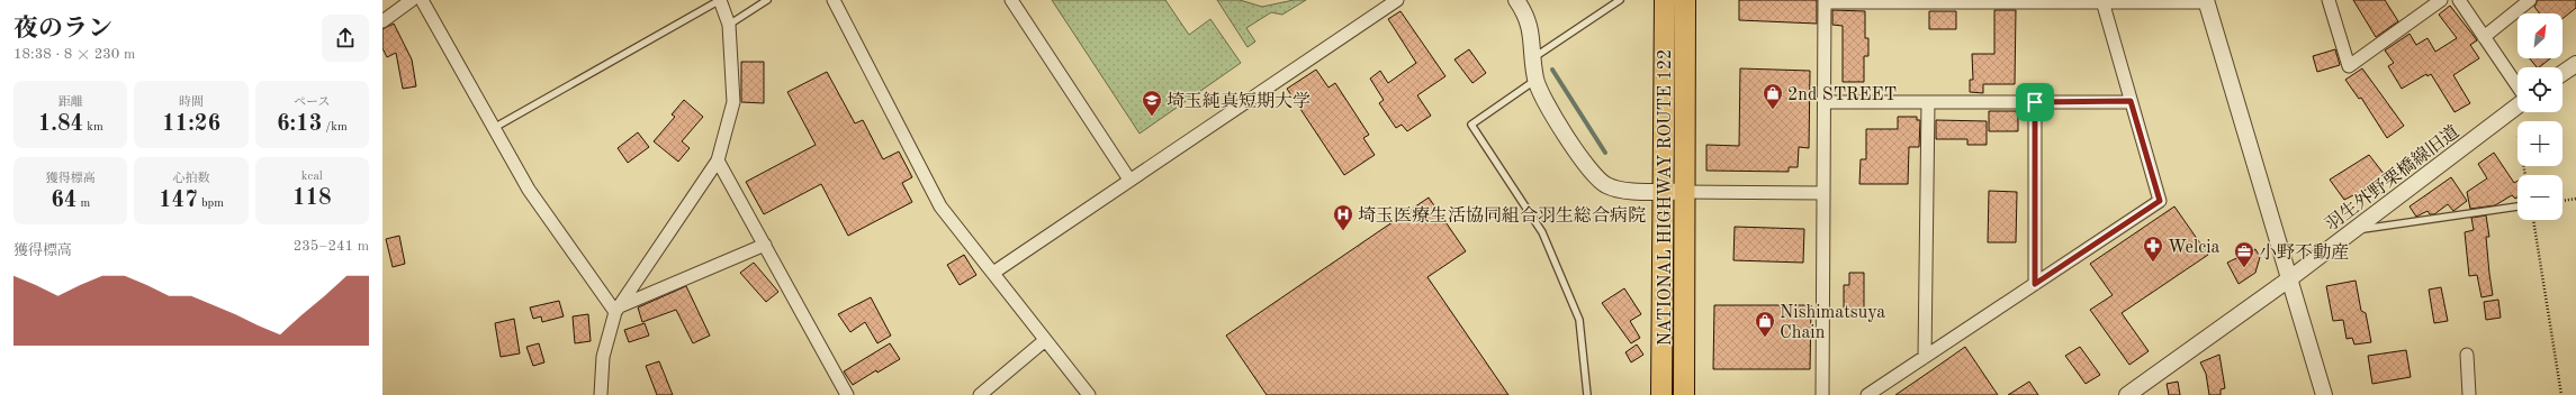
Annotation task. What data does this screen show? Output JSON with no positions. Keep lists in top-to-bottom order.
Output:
{
  "streets": {
    "highway": ["NATIONAL HIGHWAY ROUTE 122"],
    "street": ["羽生外野栗橋線旧道"]
  },
  "places": {
    "shop": ["2nd STREET", "Nishimatsuya Chain"],
    "school or university": ["埼玉純真短期大学"],
    "hospital": ["埼玉医療生活協同組合羽生総合病院"],
    "pharmacy": ["Welcia"],
    "office": ["小野不動産"]
  },
  "north": "top right",
  "page": {
    "heading": ["夜のラン", "18:38 · 8 × 230 m"],
    "map_buttons": ["+", "−"],
    "stats": [
      ["距離", "1.84 km"],
      ["時間", "11:26"],
      ["ペース", "6:13 /km"],
      ["獲得標高", "64 m"],
      ["心拍数", "147 bpm"],
      ["kcal", "118"]
    ],
    "chart": ["獲得標高", "235–241 m"]
  }
}
